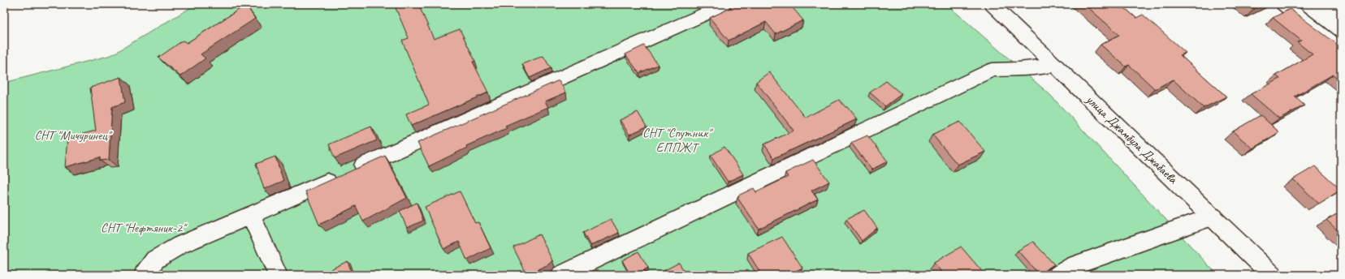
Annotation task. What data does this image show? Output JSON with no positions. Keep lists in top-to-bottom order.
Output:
{
  "streets": {
    "main road": ["улица Джамбула Джабаева"]
  },
  "parks": ["СНТ \"Спутник\" ЕППЖТ", "СНТ \"Мичуринец\"", "СНТ \"Нефтяник-2\""]
}
